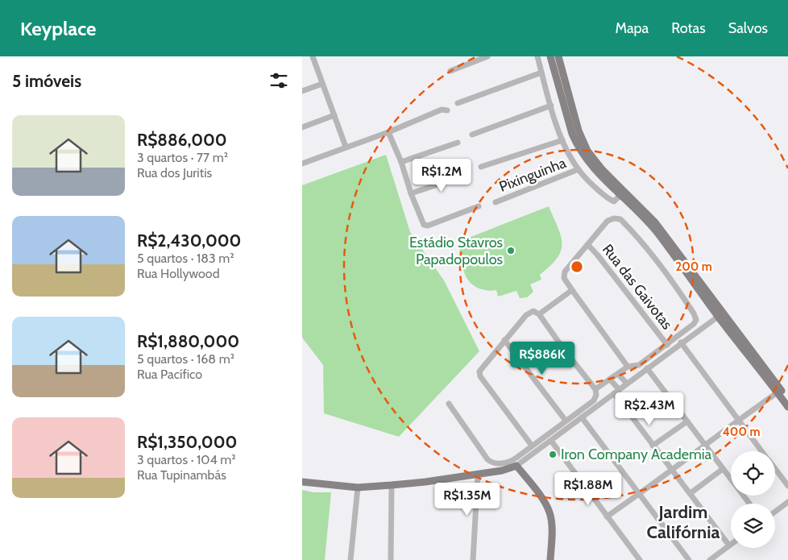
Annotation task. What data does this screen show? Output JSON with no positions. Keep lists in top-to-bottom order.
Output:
{
  "streets": {
    "street": ["Pixinguinha", "Rua das Gaivotas"]
  },
  "districts": ["Jardim Califórnia"],
  "places": ["Estádio Stavros Papadopoulos", "Iron Company Academia"],
  "page": {
    "header": "Keyplace",
    "nav": ["Mapa", "Rotas", "Salvos"],
    "heading": "5 imóveis",
    "list": [
      {
        "name": "R$886,000",
        "note": "3 quartos · 77 m² · Rua dos Juritis"
      },
      {
        "name": "R$2,430,000",
        "note": "5 quartos · 183 m² · Rua Hollywood"
      },
      {
        "name": "R$1,880,000",
        "note": "5 quartos · 168 m² · Rua Pacífico"
      },
      {
        "name": "R$1,350,000",
        "note": "3 quartos · 104 m² · Rua Tupinambás"
      }
    ],
    "price": [
      "R$1.2M",
      "R$886K",
      "R$2.43M",
      "R$1.88M",
      "R$1.35M"
    ]
  },
  "rings": ["200 m", "400 m"]
}
